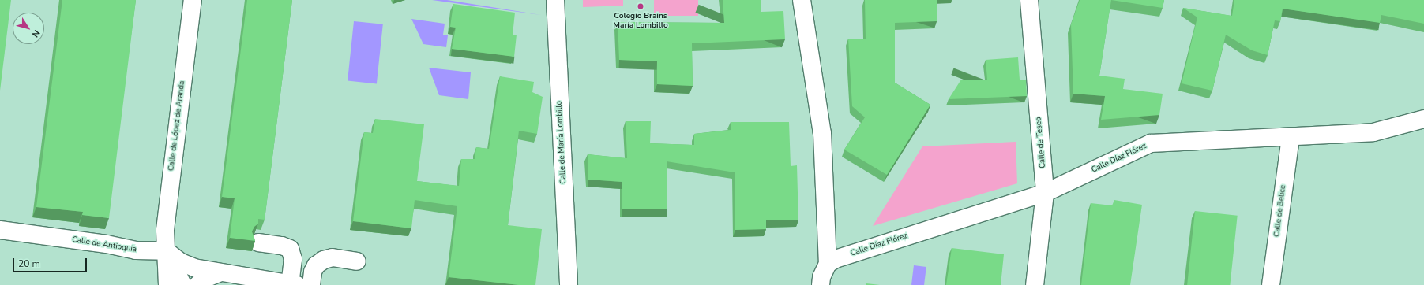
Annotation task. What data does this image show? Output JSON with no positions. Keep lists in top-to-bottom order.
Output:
{
  "streets": {
    "street": [
      "Calle de López de Aranda",
      "Calle de María Lombillo",
      "Calle de Teseo",
      "Calle Díaz Flórez",
      "Calle de Belice",
      "Calle de Antioquía"
    ]
  },
  "crossings": [
    ["Calle de López de Aranda", "Calle de Antioquía"],
    ["Calle de Teseo", "Calle Díaz Flórez"],
    ["Calle Díaz Flórez", "Calle de Belice"]
  ],
  "places": ["Colegio Brains María Lombillo"],
  "scale_bar": "20 m",
  "north": "bottom right"
}
